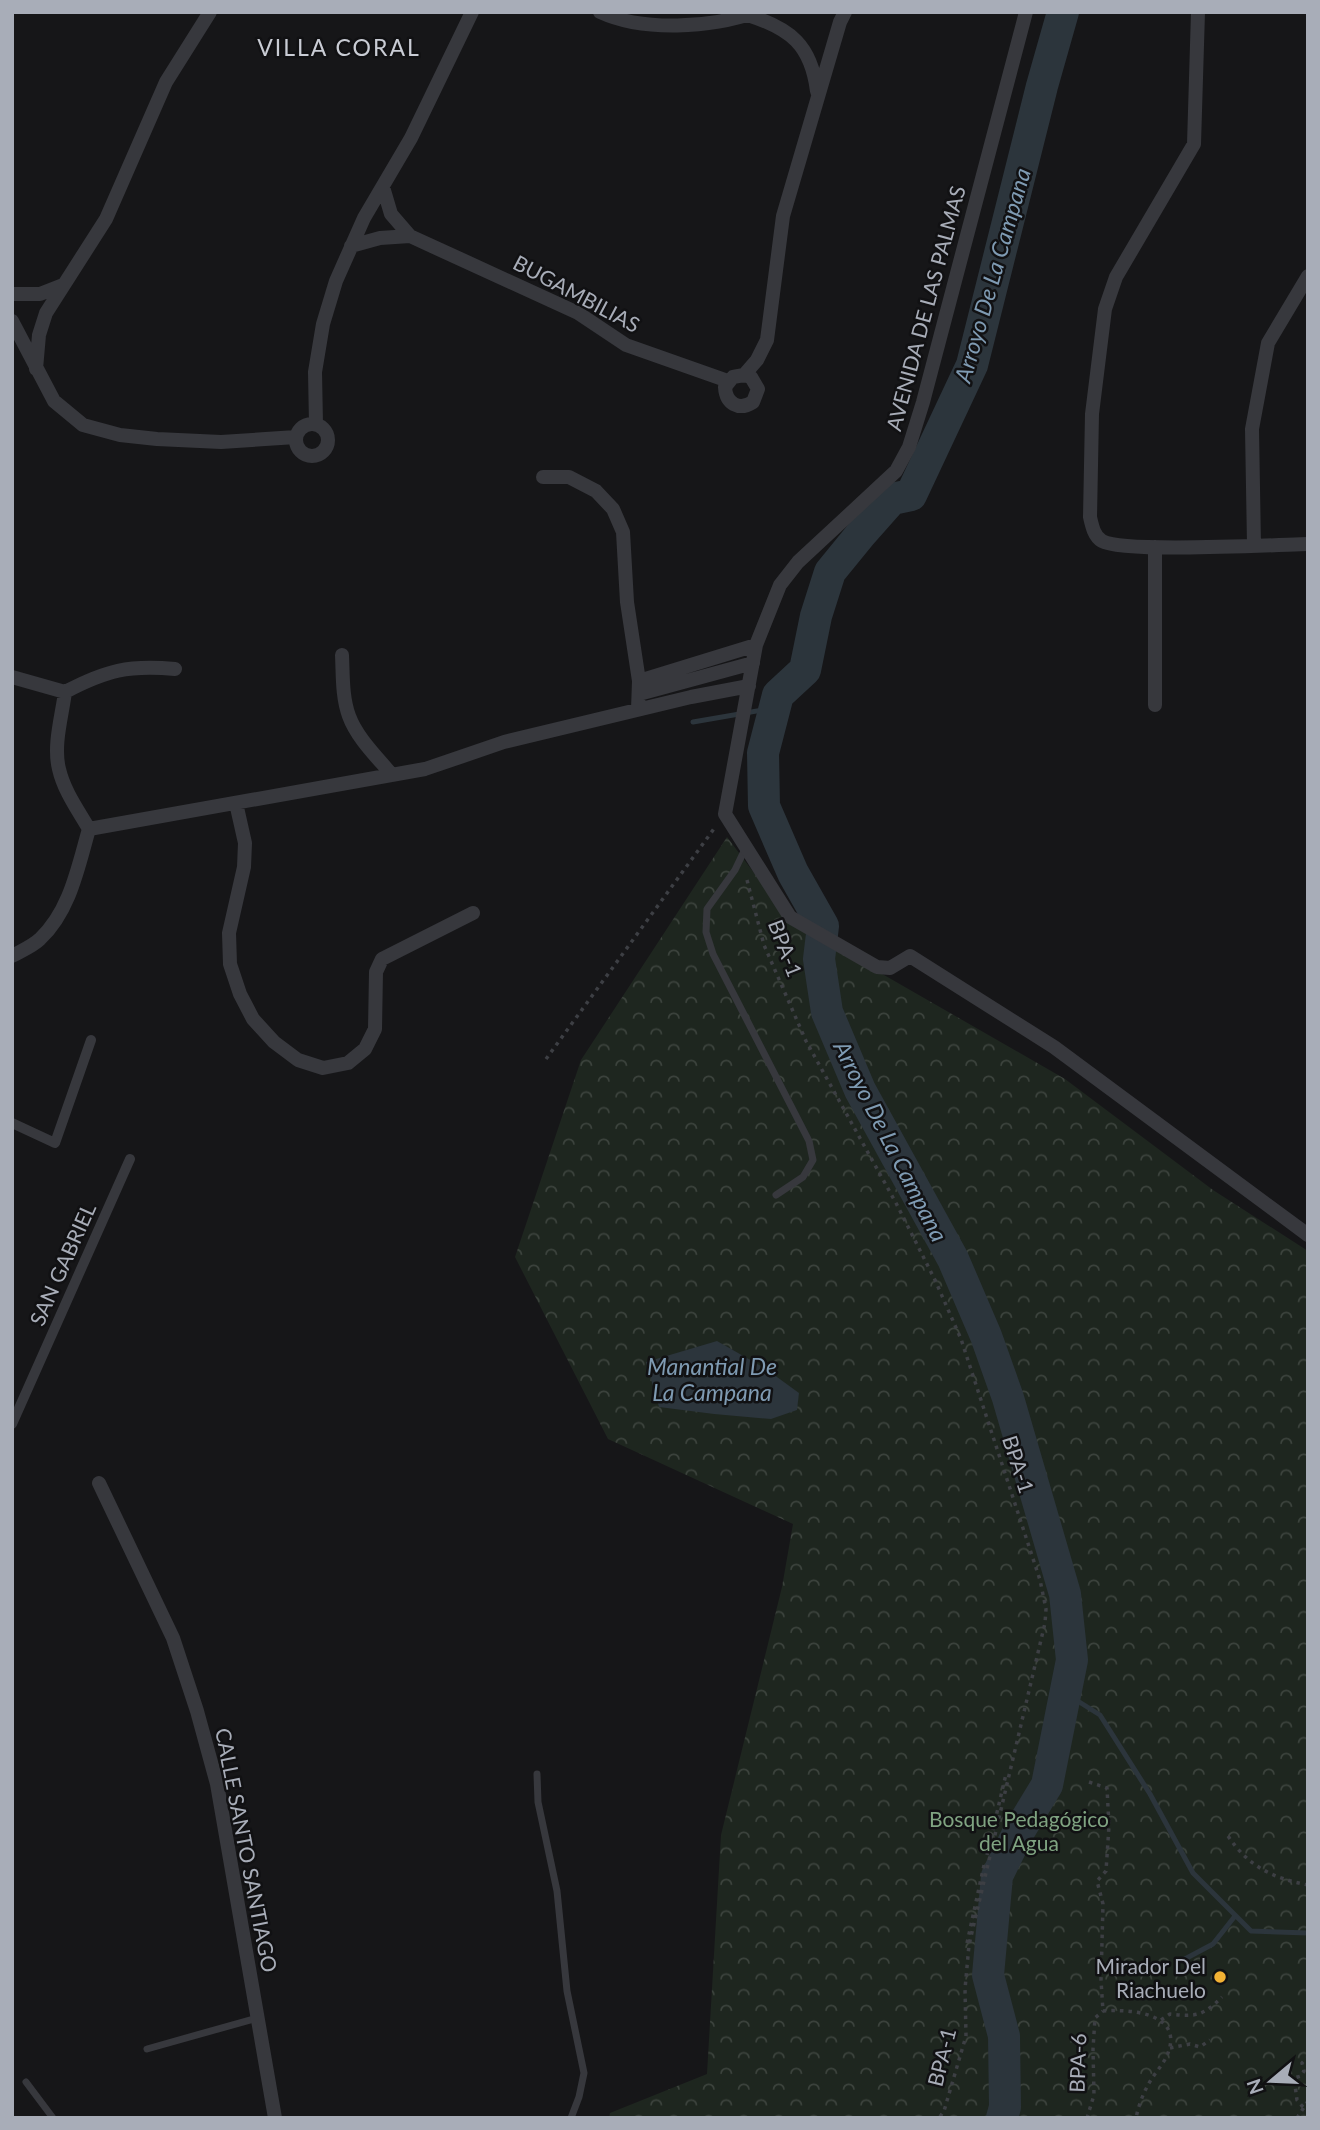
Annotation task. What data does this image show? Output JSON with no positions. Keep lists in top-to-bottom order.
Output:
{
  "streets": {
    "street": [
      "BUGAMBILIAS",
      "AVENIDA DE LAS PALMAS",
      "SAN GABRIEL",
      "CALLE SANTO SANTIAGO"
    ],
    "path": ["BPA-6"]
  },
  "districts": ["VILLA CORAL"],
  "water": ["Arroyo De La Campana", "Manantial De La Campana"],
  "parks": ["Bosque Pedagógico del Agua"],
  "places": ["Mirador Del Riachuelo"],
  "north": "left"
}
